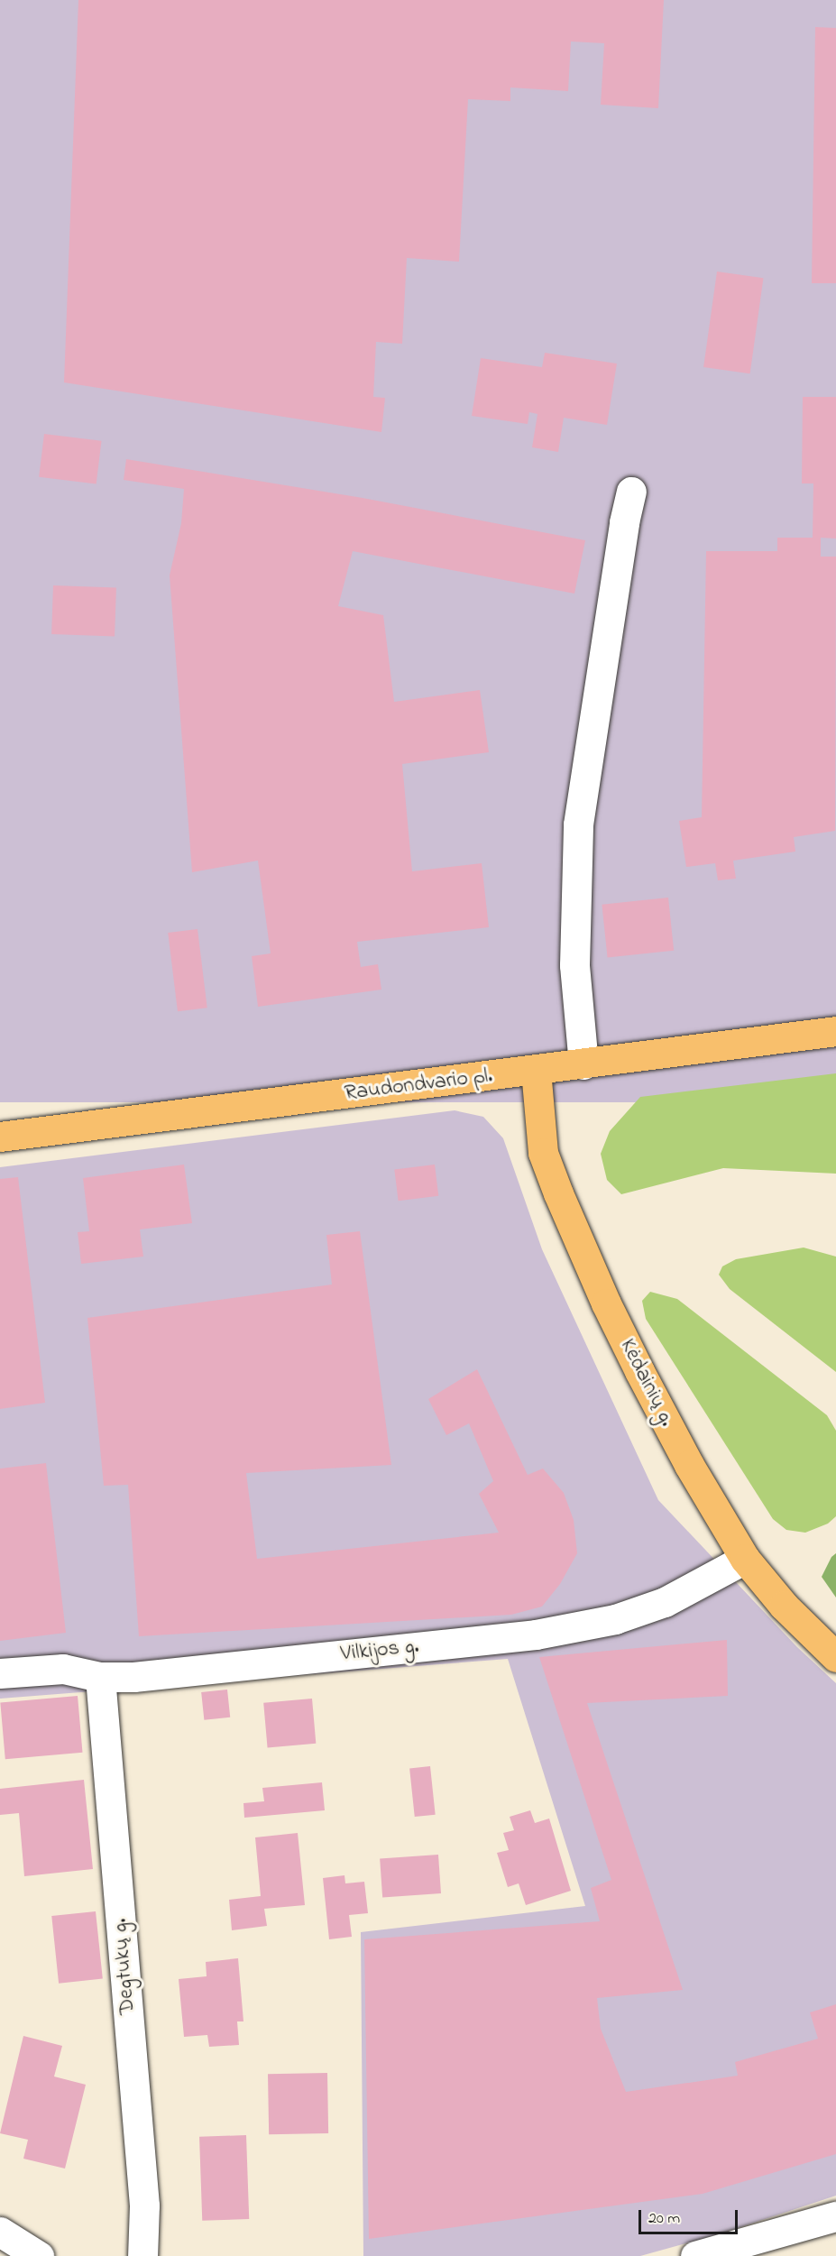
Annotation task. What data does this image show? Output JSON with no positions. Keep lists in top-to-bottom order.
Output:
{
  "streets": {
    "main road": ["Raudondvario pl.", "Kėdainių g."],
    "street": ["Vilkijos g.", "Degtukų g."]
  },
  "crossings": [
    ["Raudondvario pl.", "Kėdainių g."],
    ["Kėdainių g.", "Vilkijos g."],
    ["Vilkijos g.", "Degtukų g."]
  ],
  "scale_bar": "20 m"
}
